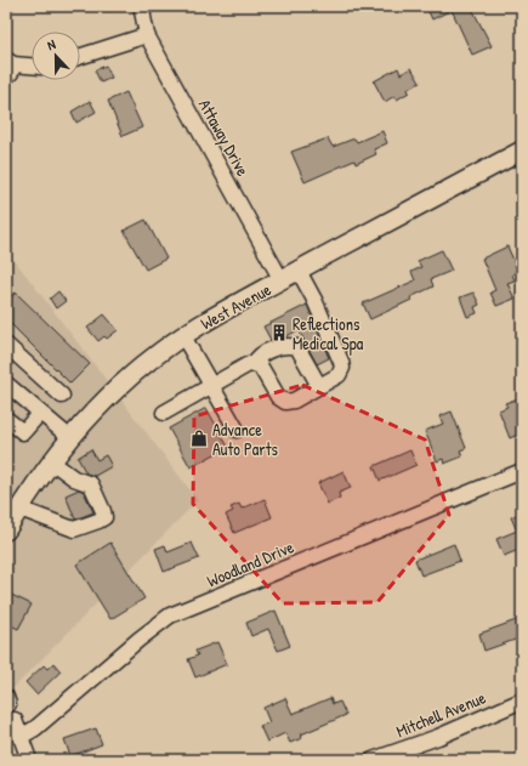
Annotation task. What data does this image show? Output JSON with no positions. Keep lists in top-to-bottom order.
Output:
{
  "streets": {
    "main road": ["West Avenue"],
    "street": ["Attaway Drive", "Woodland Drive", "Mitchell Avenue"]
  },
  "crossings": [
    ["Attaway Drive", "West Avenue"]
  ],
  "places": {
    "building": ["Reflections Medical Spa"],
    "shop": ["Advance Auto Parts"]
  },
  "north": "top"
}
